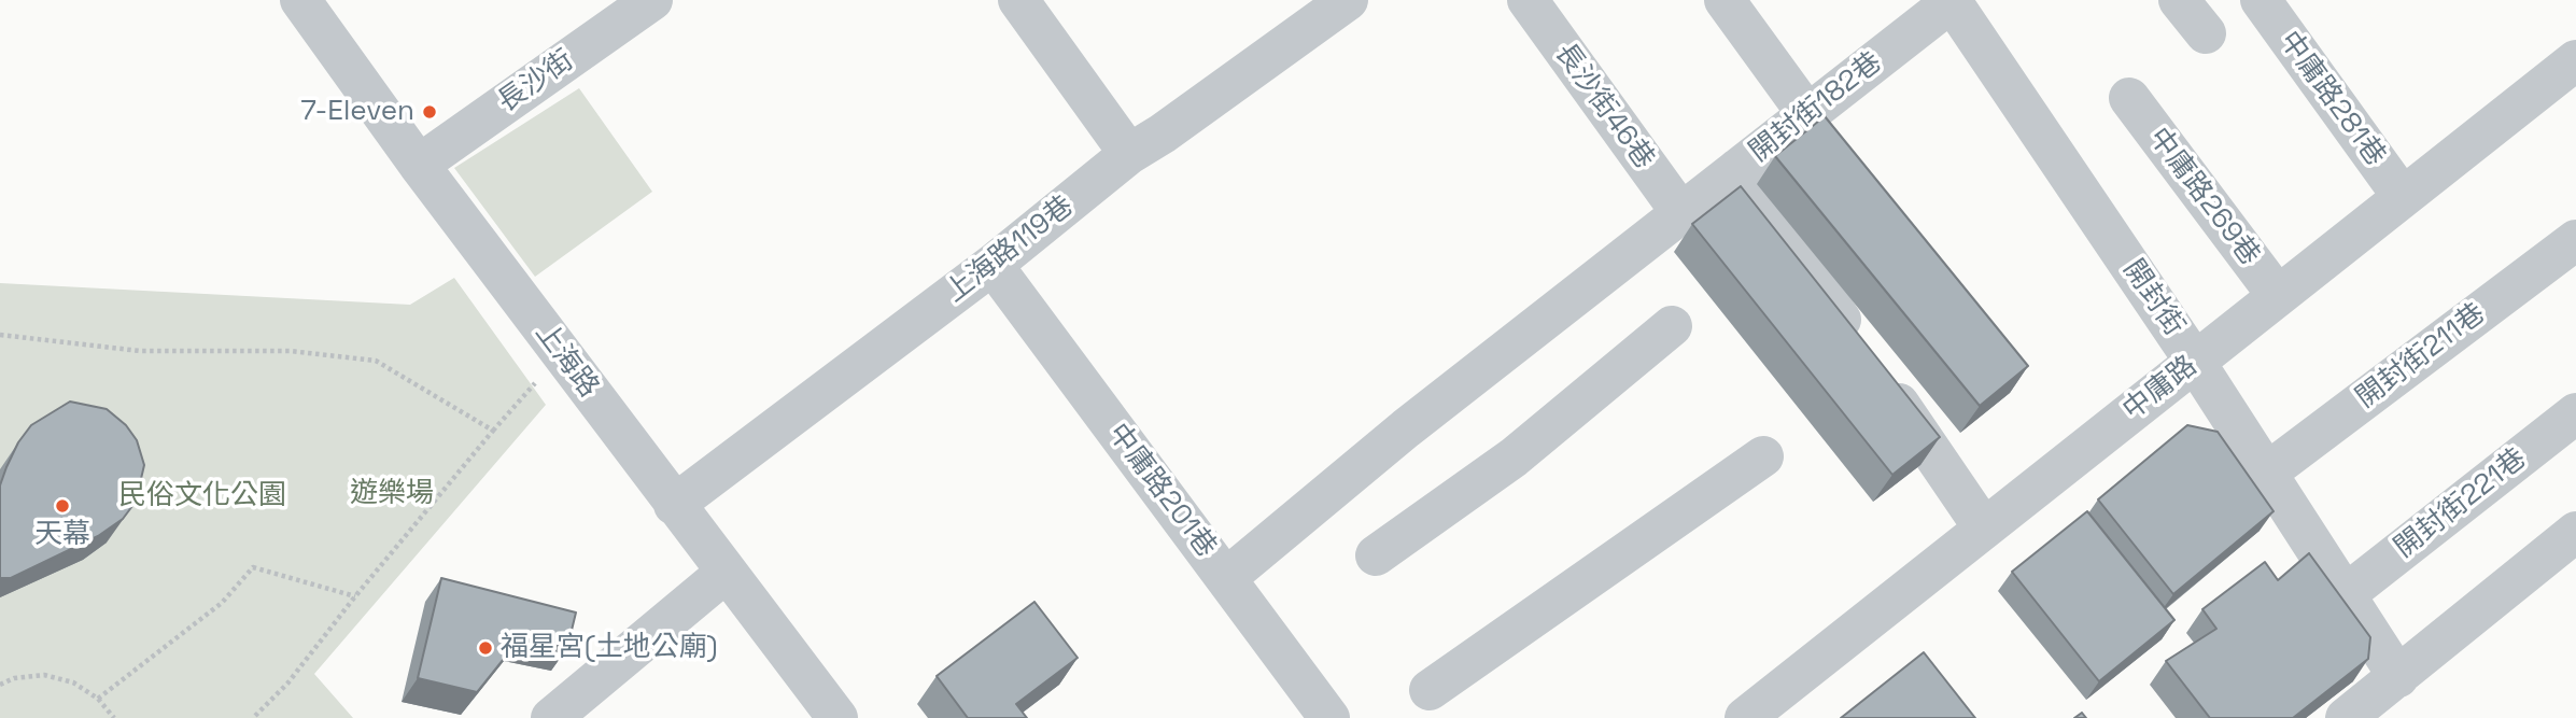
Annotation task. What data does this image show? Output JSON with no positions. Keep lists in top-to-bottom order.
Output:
{
  "streets": {
    "street": [
      "長沙街",
      "中庸路281巷",
      "長沙街46巷",
      "開封街182巷",
      "中庸路269巷",
      "上海路119巷",
      "開封街",
      "開封街211巷",
      "上海路",
      "中庸路",
      "中庸路201巷",
      "開封街221巷"
    ]
  },
  "crossings": [
    ["長沙街", "上海路"],
    ["中庸路281巷", "中庸路"],
    ["長沙街46巷", "開封街182巷"],
    ["開封街182巷", "開封街"],
    ["開封街182巷", "中庸路201巷"],
    ["中庸路269巷", "中庸路"],
    ["上海路119巷", "上海路"],
    ["上海路119巷", "中庸路201巷"],
    ["開封街", "開封街211巷"],
    ["開封街", "中庸路"],
    ["開封街", "開封街221巷"]
  ],
  "parks": ["遊樂場", "民俗文化公園"],
  "places": ["7-Eleven", "天幕", "福星宮(土地公廟)"]
}
